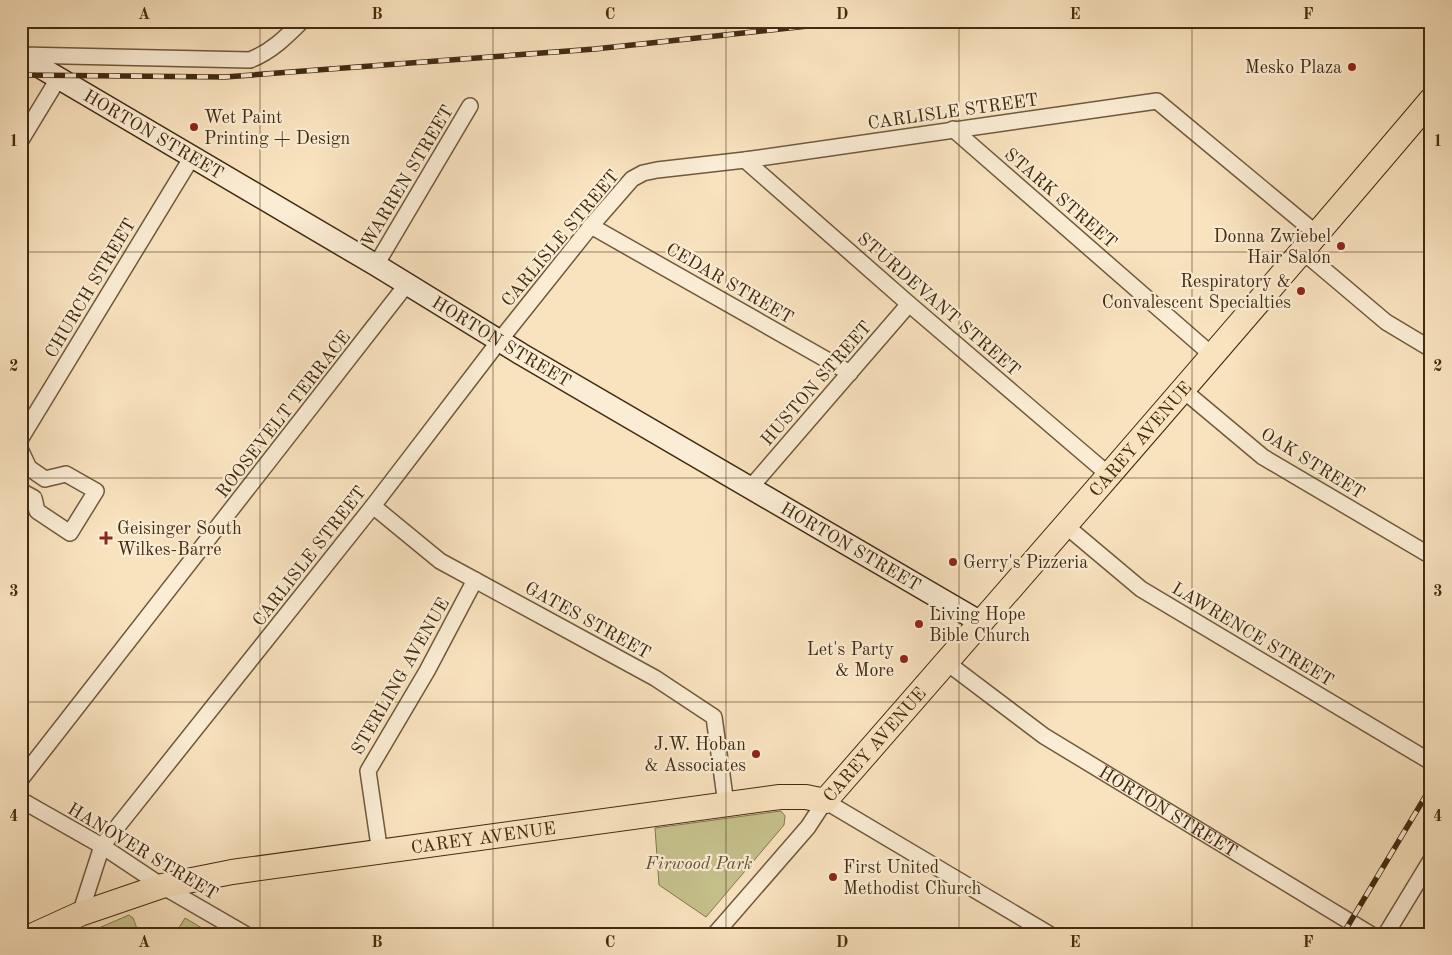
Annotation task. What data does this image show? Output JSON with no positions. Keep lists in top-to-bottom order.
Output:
{
  "streets": {
    "main road": ["HORTON STREET", "CAREY AVENUE"],
    "street": [
      "CARLISLE STREET",
      "WARREN STREET",
      "STARK STREET",
      "CEDAR STREET",
      "CHURCH STREET",
      "STURDEVANT STREET",
      "HUSTON STREET",
      "ROOSEVELT TERRACE",
      "OAK STREET",
      "GATES STREET",
      "LAWRENCE STREET",
      "STERLING AVENUE",
      "HANOVER STREET"
    ]
  },
  "crossings": [
    ["CARLISLE STREET", "HORTON STREET"],
    ["CARLISLE STREET", "STARK STREET"],
    ["CARLISLE STREET", "CEDAR STREET"],
    ["CARLISLE STREET", "STURDEVANT STREET"],
    ["CARLISLE STREET", "CAREY AVENUE"],
    ["CARLISLE STREET", "GATES STREET"],
    ["CARLISLE STREET", "HANOVER STREET"],
    ["HORTON STREET", "WARREN STREET"],
    ["HORTON STREET", "CHURCH STREET"],
    ["HORTON STREET", "HUSTON STREET"],
    ["HORTON STREET", "ROOSEVELT TERRACE"],
    ["HORTON STREET", "CAREY AVENUE"],
    ["STARK STREET", "CAREY AVENUE"],
    ["CEDAR STREET", "HUSTON STREET"],
    ["STURDEVANT STREET", "HUSTON STREET"],
    ["STURDEVANT STREET", "CAREY AVENUE"],
    ["CAREY AVENUE", "OAK STREET"],
    ["CAREY AVENUE", "GATES STREET"],
    ["CAREY AVENUE", "LAWRENCE STREET"],
    ["CAREY AVENUE", "STERLING AVENUE"],
    ["CAREY AVENUE", "HANOVER STREET"],
    ["GATES STREET", "STERLING AVENUE"]
  ],
  "parks": ["Firwood Park"],
  "places": {
    "other": [
      "Mesko Plaza",
      "Wet Paint Printing + Design",
      "Donna Zwiebel Hair Salon",
      "Respiratory & Convalescent Specialties",
      "Gerry's Pizzeria",
      "Living Hope Bible Church",
      "Let's Party & More",
      "J.W. Hoban & Associates",
      "First United Methodist Church"
    ],
    "health": ["Geisinger South Wilkes-Barre"]
  },
  "grid": {
    "columns": [
      "A",
      "B",
      "C",
      "D",
      "E",
      "F"
    ],
    "rows": [
      "1",
      "2",
      "3",
      "4"
    ]
  }
}
